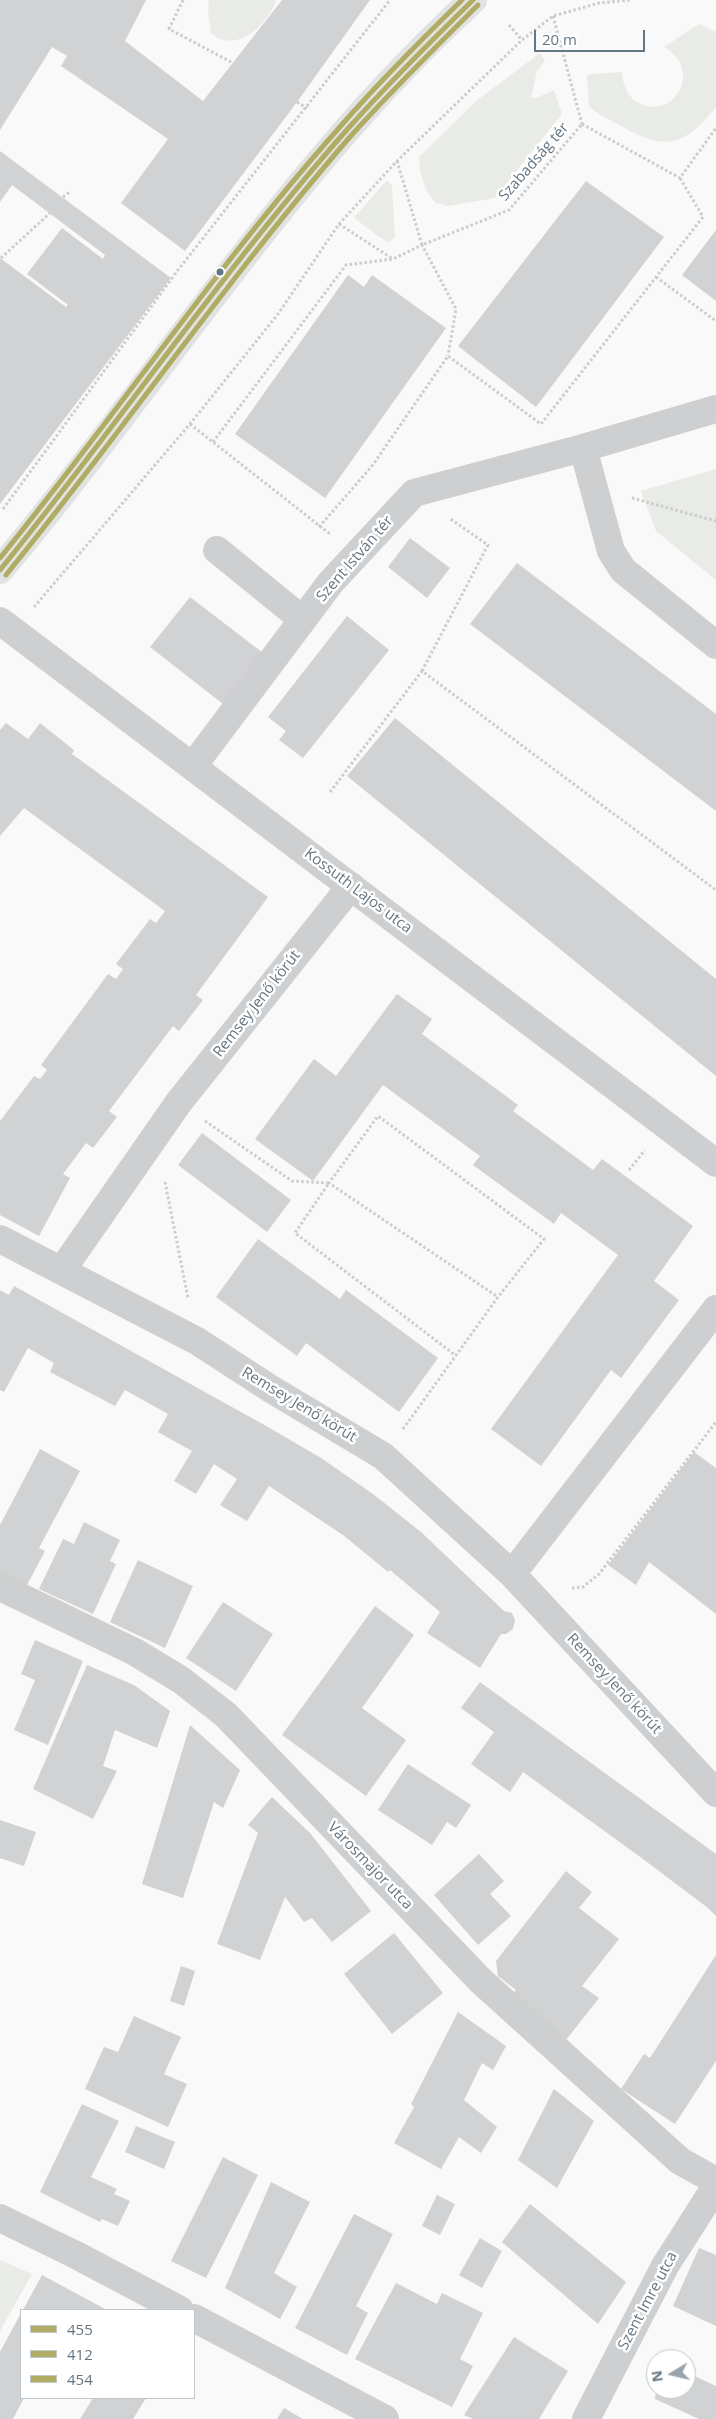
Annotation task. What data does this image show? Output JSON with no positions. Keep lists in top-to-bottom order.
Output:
{
  "streets": {
    "street": [
      "Szent István tér",
      "Kossuth Lajos utca",
      "Remsey Jenő körút",
      "Városmajor utca",
      "Szent Imre utca"
    ],
    "path": ["Szabadság tér"]
  },
  "crossings": [
    ["Szent István tér", "Kossuth Lajos utca"],
    ["Kossuth Lajos utca", "Remsey Jenő körút"]
  ],
  "lines": ["transit line 455", "transit line 454", "transit line 412"],
  "legend": ["455", "412", "454"],
  "scale_bar": "20 m",
  "north": "left"
}
